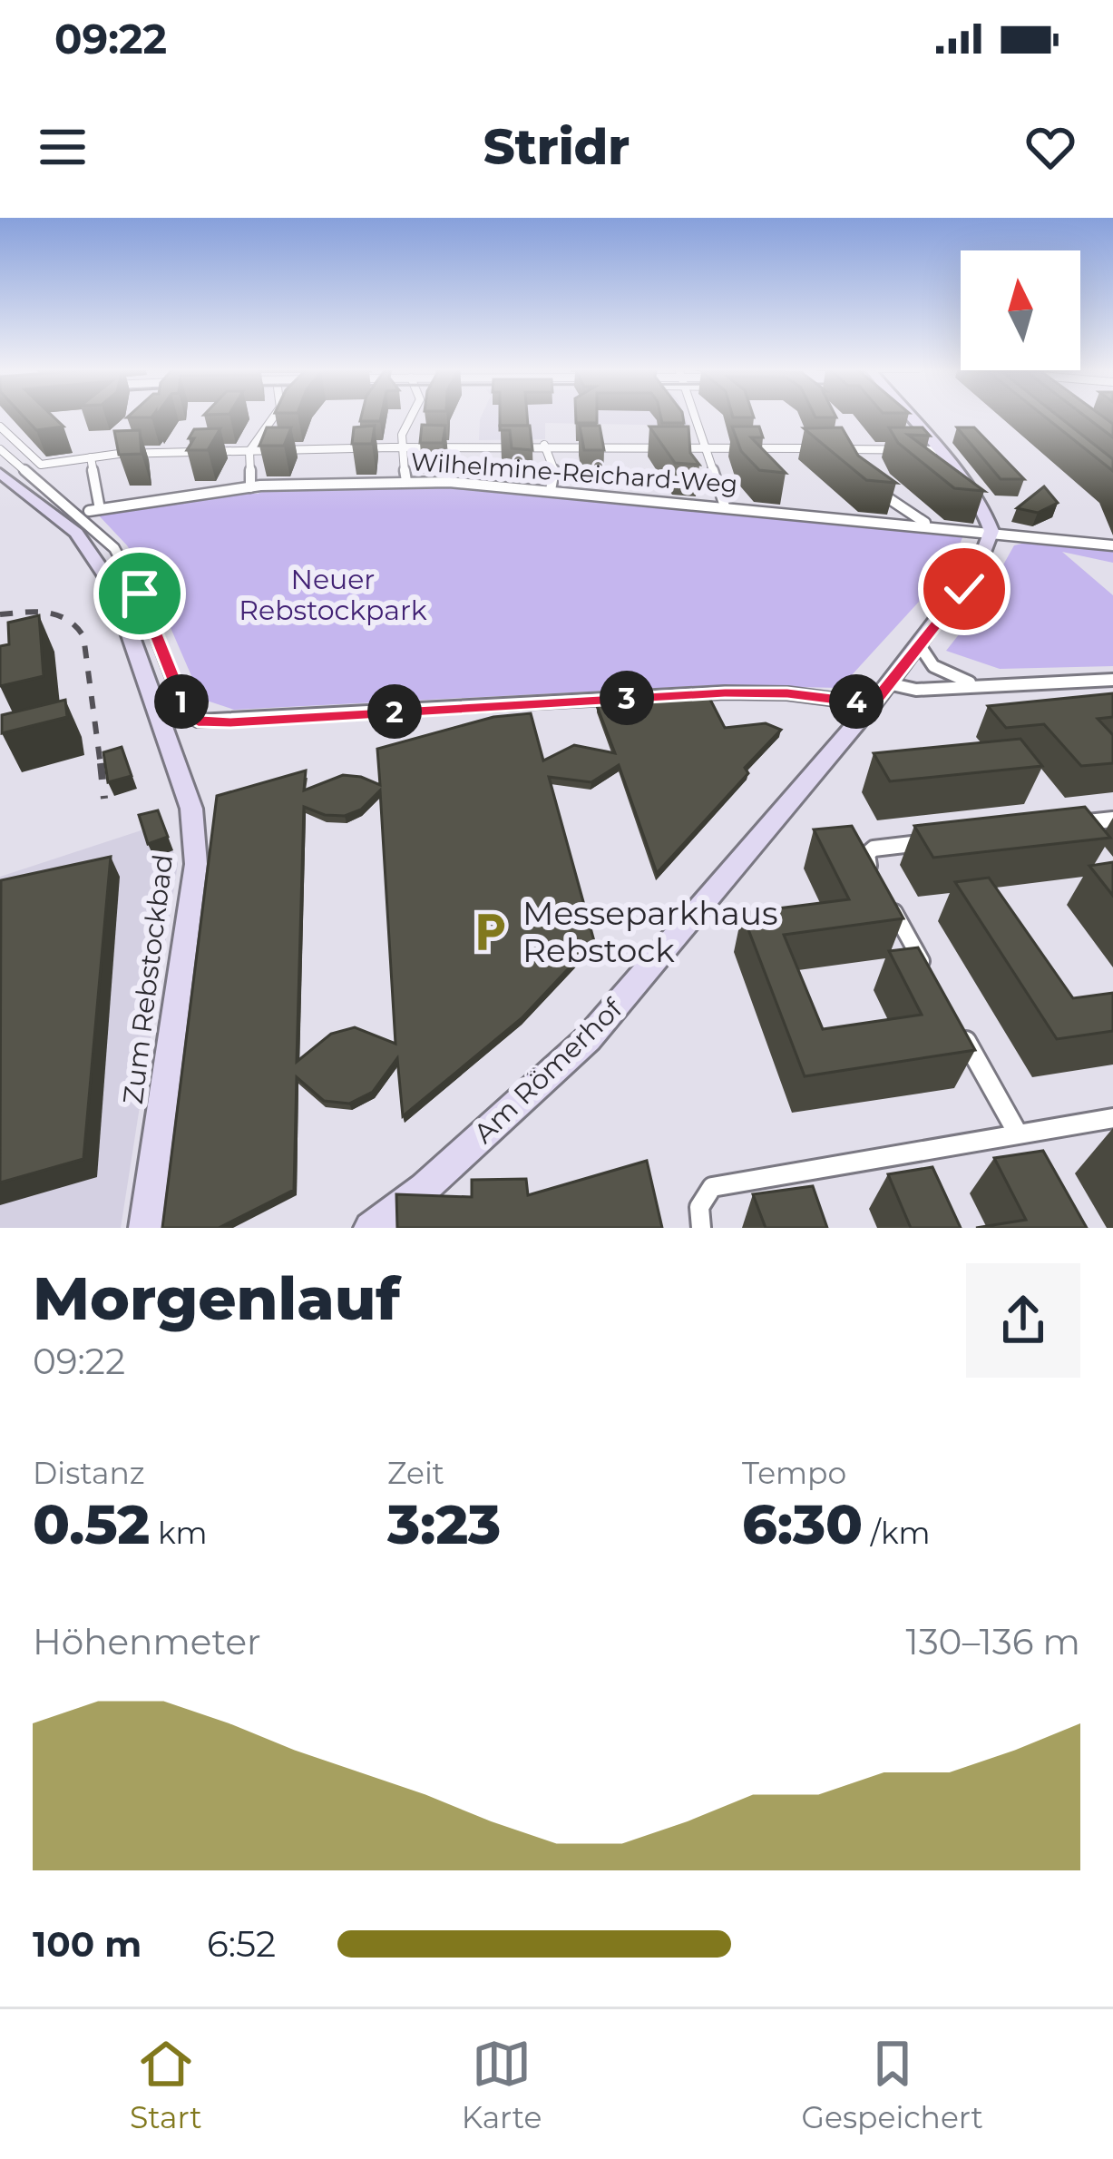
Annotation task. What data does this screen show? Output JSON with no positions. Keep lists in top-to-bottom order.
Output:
{
  "streets": {
    "main road": ["Zum Rebstockbad", "Am Römerhof"],
    "street": ["Wilhelmine-Reichard-Weg"]
  },
  "crossings": [
    ["Wilhelmine-Reichard-Weg", "Am Römerhof"]
  ],
  "parks": ["Neuer Rebstockpark"],
  "places": {
    "parking": ["Messeparkhaus Rebstock"]
  },
  "north": "top",
  "page": {
    "status": "09:22",
    "header": "Stridr",
    "pins": [
      "3",
      "1",
      "4",
      "2"
    ],
    "heading": ["Morgenlauf", "09:22"],
    "stats": [
      ["Distanz", "0.52 km"],
      ["Zeit", "3:23"],
      ["Tempo", "6:30 /km"]
    ],
    "chart": ["Höhenmeter", "130–136 m"],
    "list": [
      {
        "name": "100 m",
        "note": "6:52"
      }
    ],
    "tabs": ["Start", "Karte", "Gespeichert"]
  }
}
